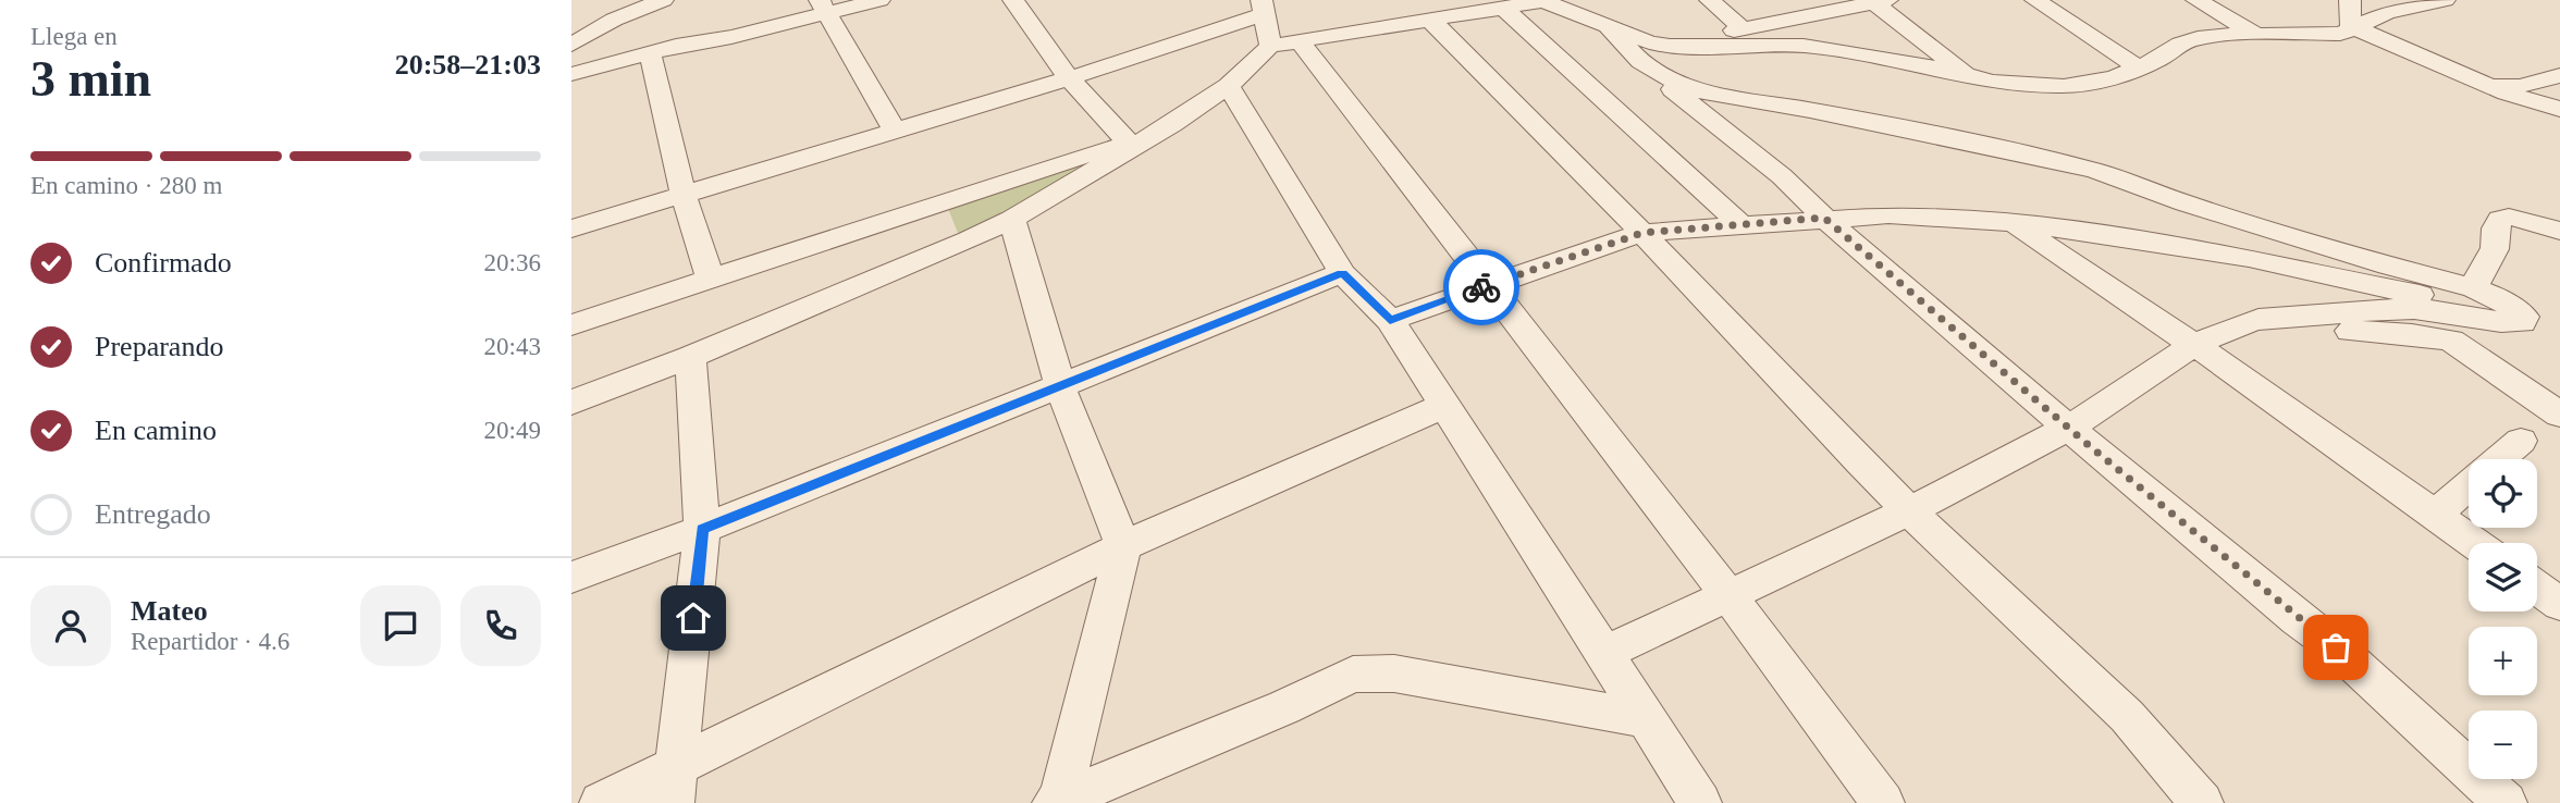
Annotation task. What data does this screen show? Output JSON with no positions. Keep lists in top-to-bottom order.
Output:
{
  "page": {
    "heading": ["3 min", "Llega en", "20:58–21:03"],
    "panel": ["Mateo", "Repartidor · 4.6"],
    "bar": "En camino · 280 m",
    "list": [
      ["Confirmado", "20:36"],
      ["Preparando", "20:43"],
      ["En camino", "20:49"],
      "Entregado"
    ],
    "map_buttons": ["+", "−"]
  }
}
